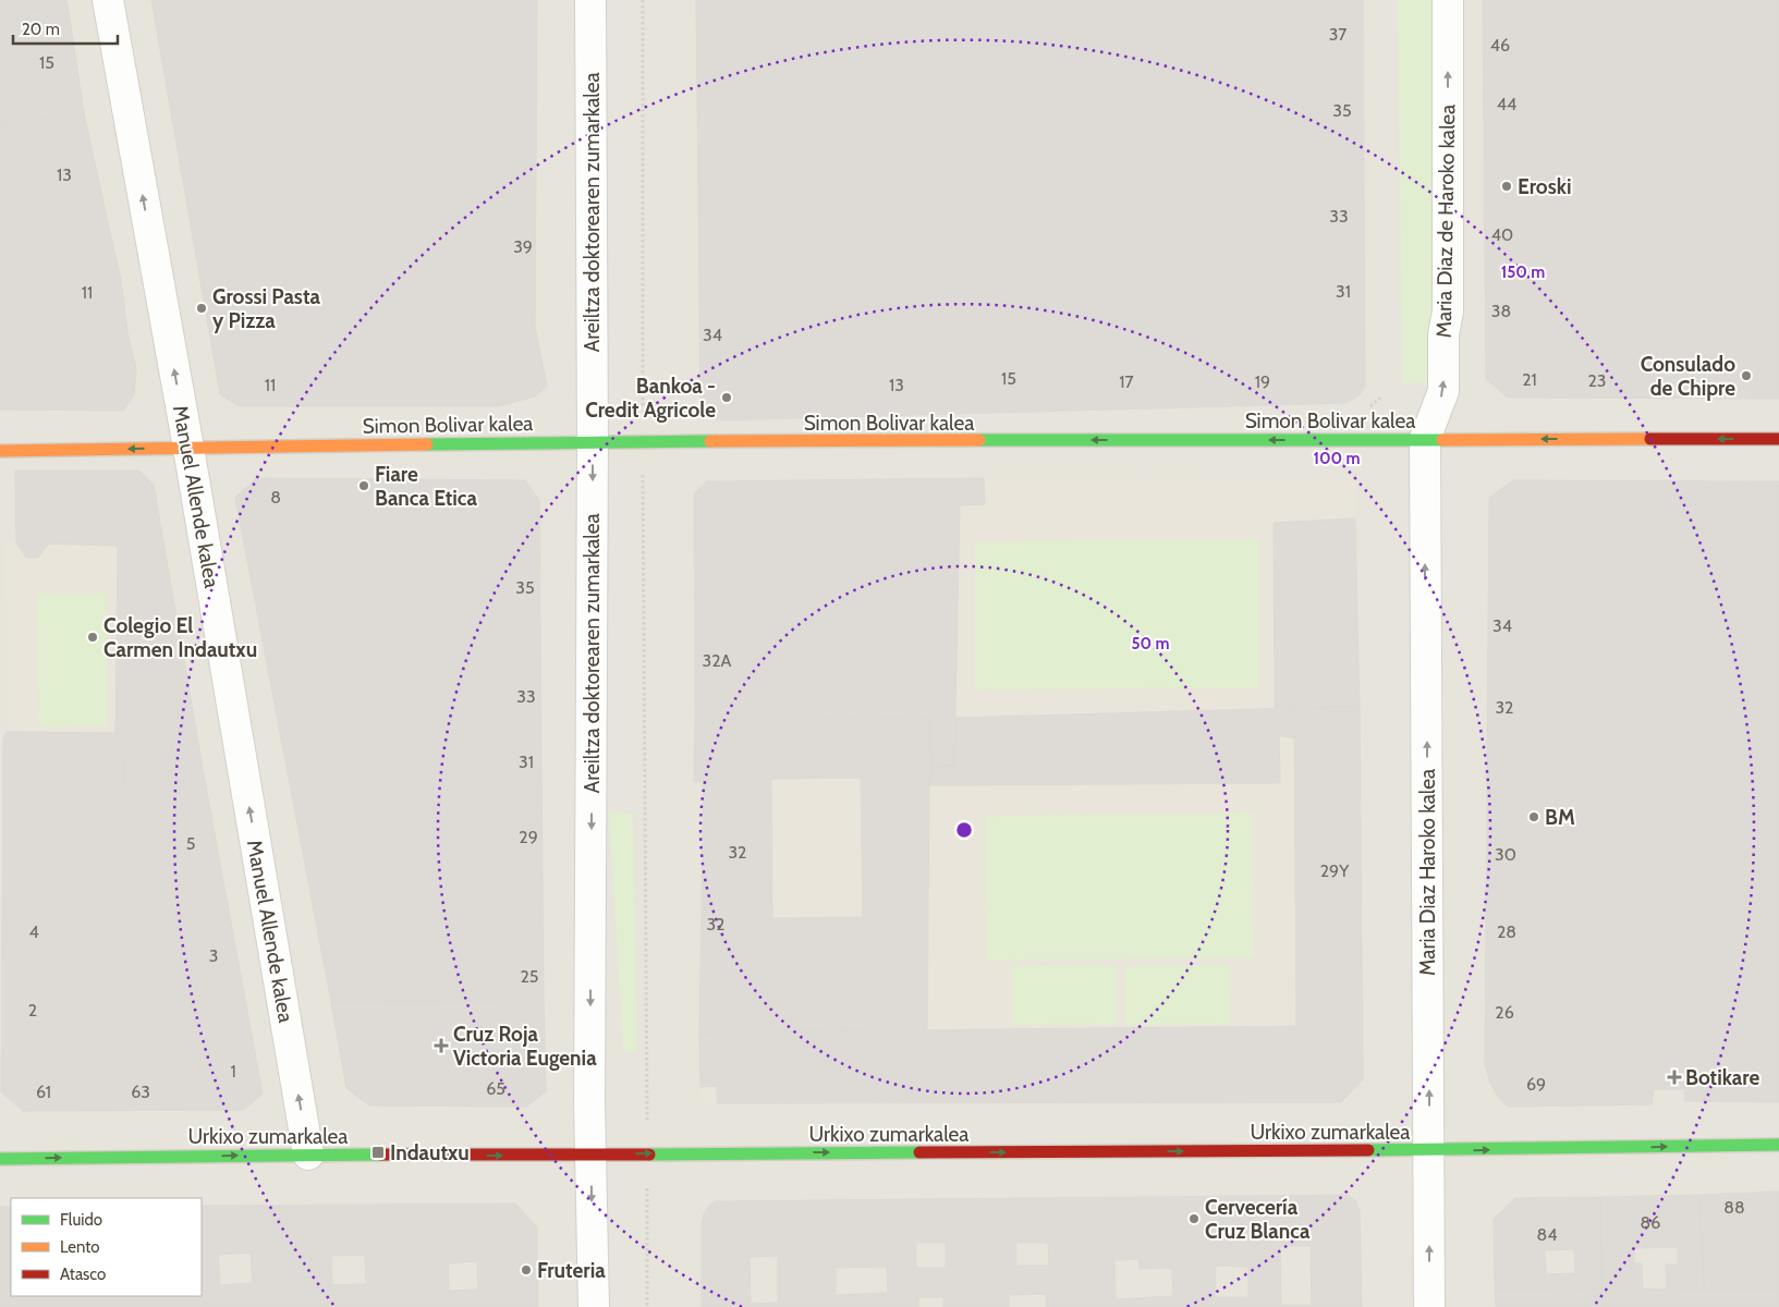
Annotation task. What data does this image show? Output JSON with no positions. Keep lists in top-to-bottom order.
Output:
{
  "streets": {
    "main road": ["Simon Bolivar kalea", "Urkixo zumarkalea"],
    "street": [
      "Areiltza doktorearen zumarkalea",
      "Maria Diaz de Haroko kalea",
      "Manuel Allende kalea",
      "Maria Diaz Haroko kalea"
    ]
  },
  "crossings": [
    ["Areiltza doktorearen zumarkalea", "Simon Bolivar kalea"],
    ["Areiltza doktorearen zumarkalea", "Urkixo zumarkalea"],
    ["Maria Diaz de Haroko kalea", "Simon Bolivar kalea"],
    ["Maria Diaz de Haroko kalea", "Maria Diaz Haroko kalea"],
    ["Simon Bolivar kalea", "Manuel Allende kalea"],
    ["Simon Bolivar kalea", "Maria Diaz Haroko kalea"],
    ["Manuel Allende kalea", "Urkixo zumarkalea"],
    ["Maria Diaz Haroko kalea", "Urkixo zumarkalea"]
  ],
  "one_way": [
    "Areiltza doktorearen zumarkalea",
    "Maria Diaz de Haroko kalea",
    "Simon Bolivar kalea",
    "Manuel Allende kalea",
    "Maria Diaz Haroko kalea",
    "Urkixo zumarkalea"
  ],
  "places": {
    "other": [
      "Eroski",
      "Grossi Pasta y Pizza",
      "Consulado de Chipre",
      "Bankoa - Credit Agricole",
      "Fiare Banca Etica",
      "Colegio El Carmen Indautxu",
      "BM",
      "Cervecería Cruz Blanca",
      "Fruteria"
    ],
    "health": ["Cruz Roja Victoria Eugenia", "Botikare"],
    "transit": ["Indautxu"]
  },
  "house_numbers": [
    "37",
    "46",
    "15",
    "44",
    "35",
    "13",
    "33",
    "40",
    "39",
    "31",
    "11",
    "38",
    "34",
    "15",
    "21",
    "23",
    "17",
    "19",
    "11",
    "13",
    "8",
    "35",
    "34",
    "32A",
    "33",
    "32",
    "31",
    "29",
    "5",
    "32",
    "30",
    "29Y",
    "32",
    "4",
    "28",
    "3",
    "25",
    "2",
    "26",
    "1",
    "69",
    "65",
    "61",
    "63",
    "88",
    "86",
    "84"
  ],
  "legend": ["Fluido", "Lento", "Atasco"],
  "scale_bar": "20 m",
  "rings": ["150 m", "100 m", "50 m"]
}
